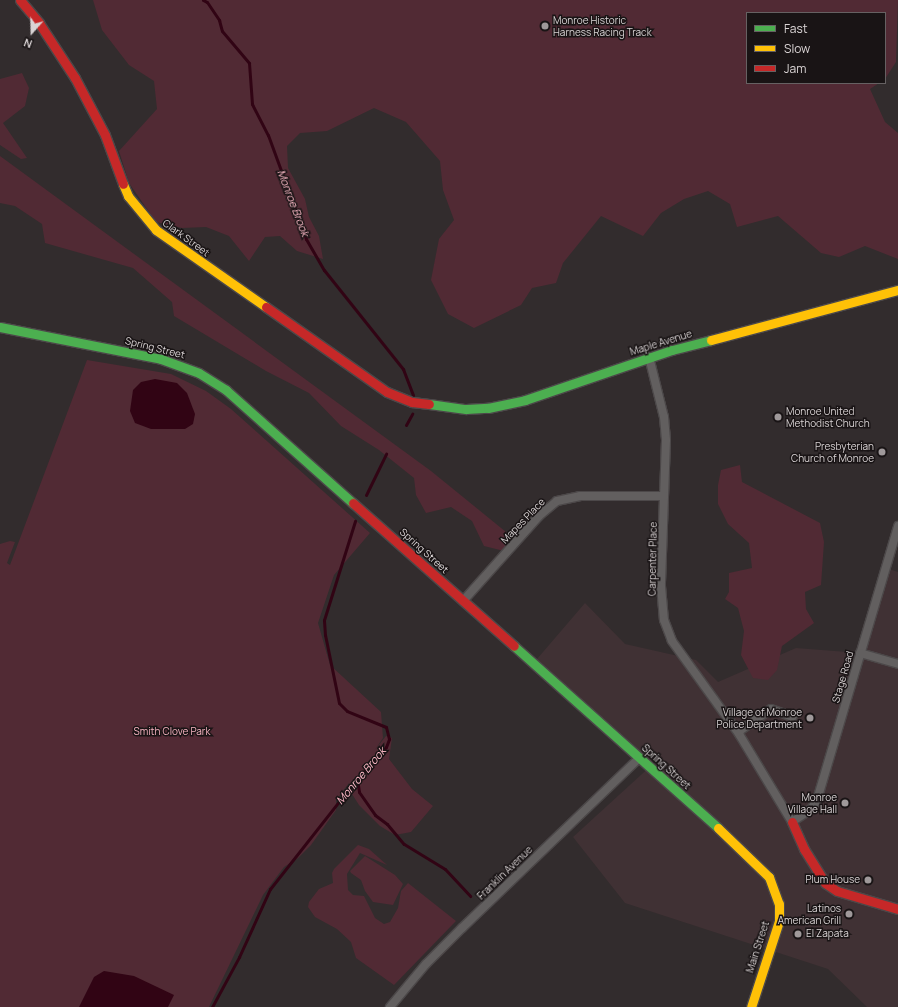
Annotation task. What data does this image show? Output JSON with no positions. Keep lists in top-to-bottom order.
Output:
{
  "streets": {
    "street": [
      "Clark Street",
      "Maple Avenue",
      "Spring Street",
      "Mapes Place",
      "Carpenter Place",
      "Stage Road",
      "Franklin Avenue",
      "Main Street"
    ]
  },
  "crossings": [
    ["Clark Street", "Maple Avenue"],
    ["Maple Avenue", "Carpenter Place"],
    ["Spring Street", "Mapes Place"],
    ["Spring Street", "Franklin Avenue"],
    ["Spring Street", "Main Street"],
    ["Mapes Place", "Carpenter Place"],
    ["Carpenter Place", "Stage Road"]
  ],
  "water": ["Monroe Brook"],
  "parks": ["Smith Clove Park"],
  "places": [
    "Monroe Historic Harness Racing Track",
    "Monroe United Methodist Church",
    "Presbyterian Church of Monroe",
    "Village of Monroe Police Department",
    "Monroe Village Hall",
    "Plum House",
    "Latinos American Grill",
    "El Zapata"
  ],
  "legend": ["Fast", "Slow", "Jam"],
  "north": "bottom"
}
